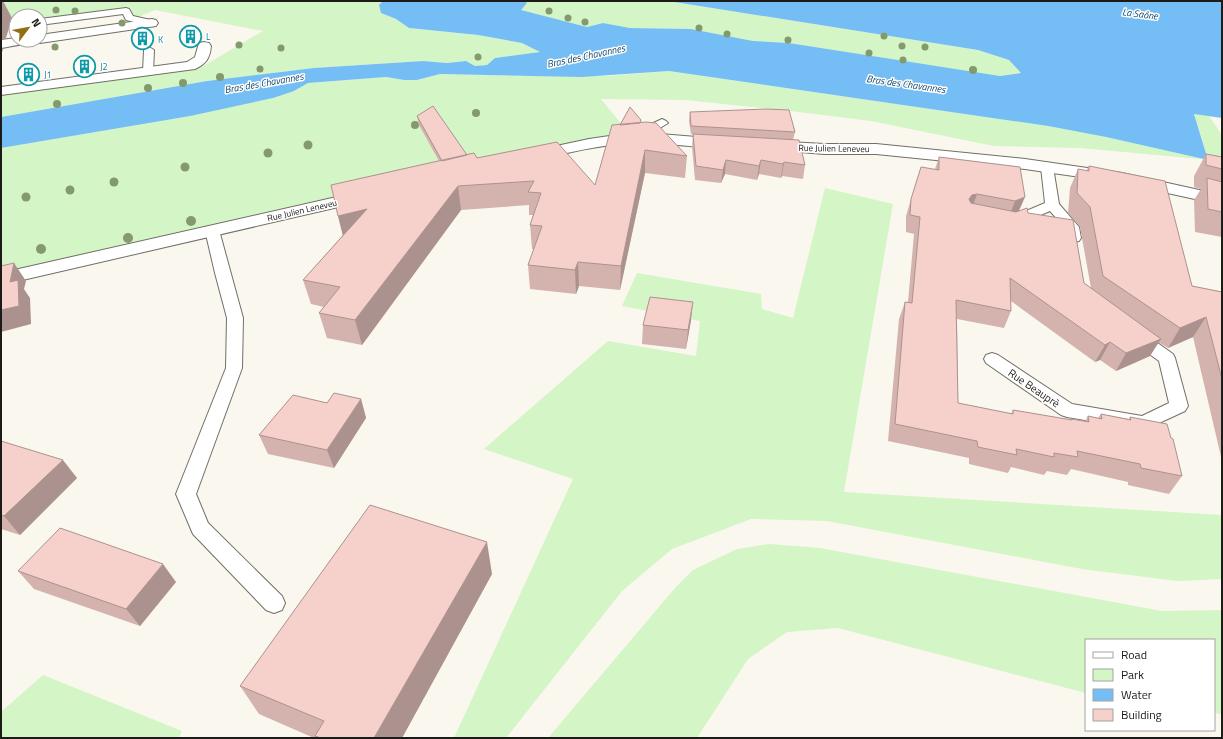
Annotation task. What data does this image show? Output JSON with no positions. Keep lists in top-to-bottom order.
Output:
{
  "streets": {
    "street": ["Rue Julien Leneveu"],
    "lane": ["Rue Beauprè"]
  },
  "water": ["La Saône", "Bras des Chavannes"],
  "places": {
    "building": [
      "L",
      "K",
      "J2",
      "J1"
    ]
  },
  "legend": [
    "Road",
    "Park",
    "Water",
    "Building"
  ],
  "north": "top right"
}
